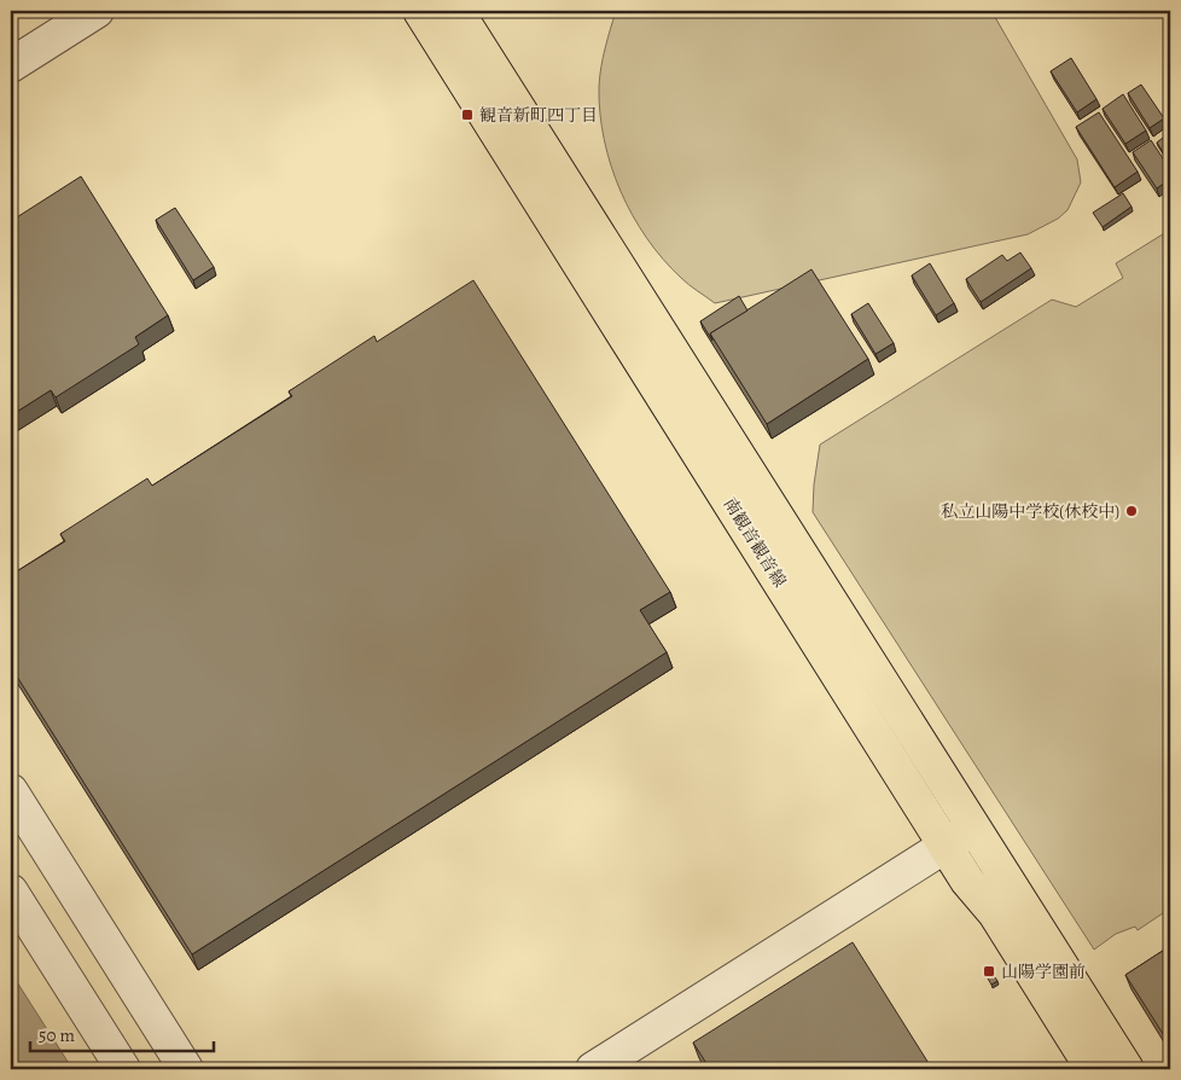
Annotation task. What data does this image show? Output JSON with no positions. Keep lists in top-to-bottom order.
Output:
{
  "streets": {
    "main road": ["南観音観音線"]
  },
  "places": {
    "transit": ["観音新町四丁目", "山陽学園前"],
    "other": ["私立山陽中学校(休校中)"]
  },
  "scale_bar": "50 m"
}
